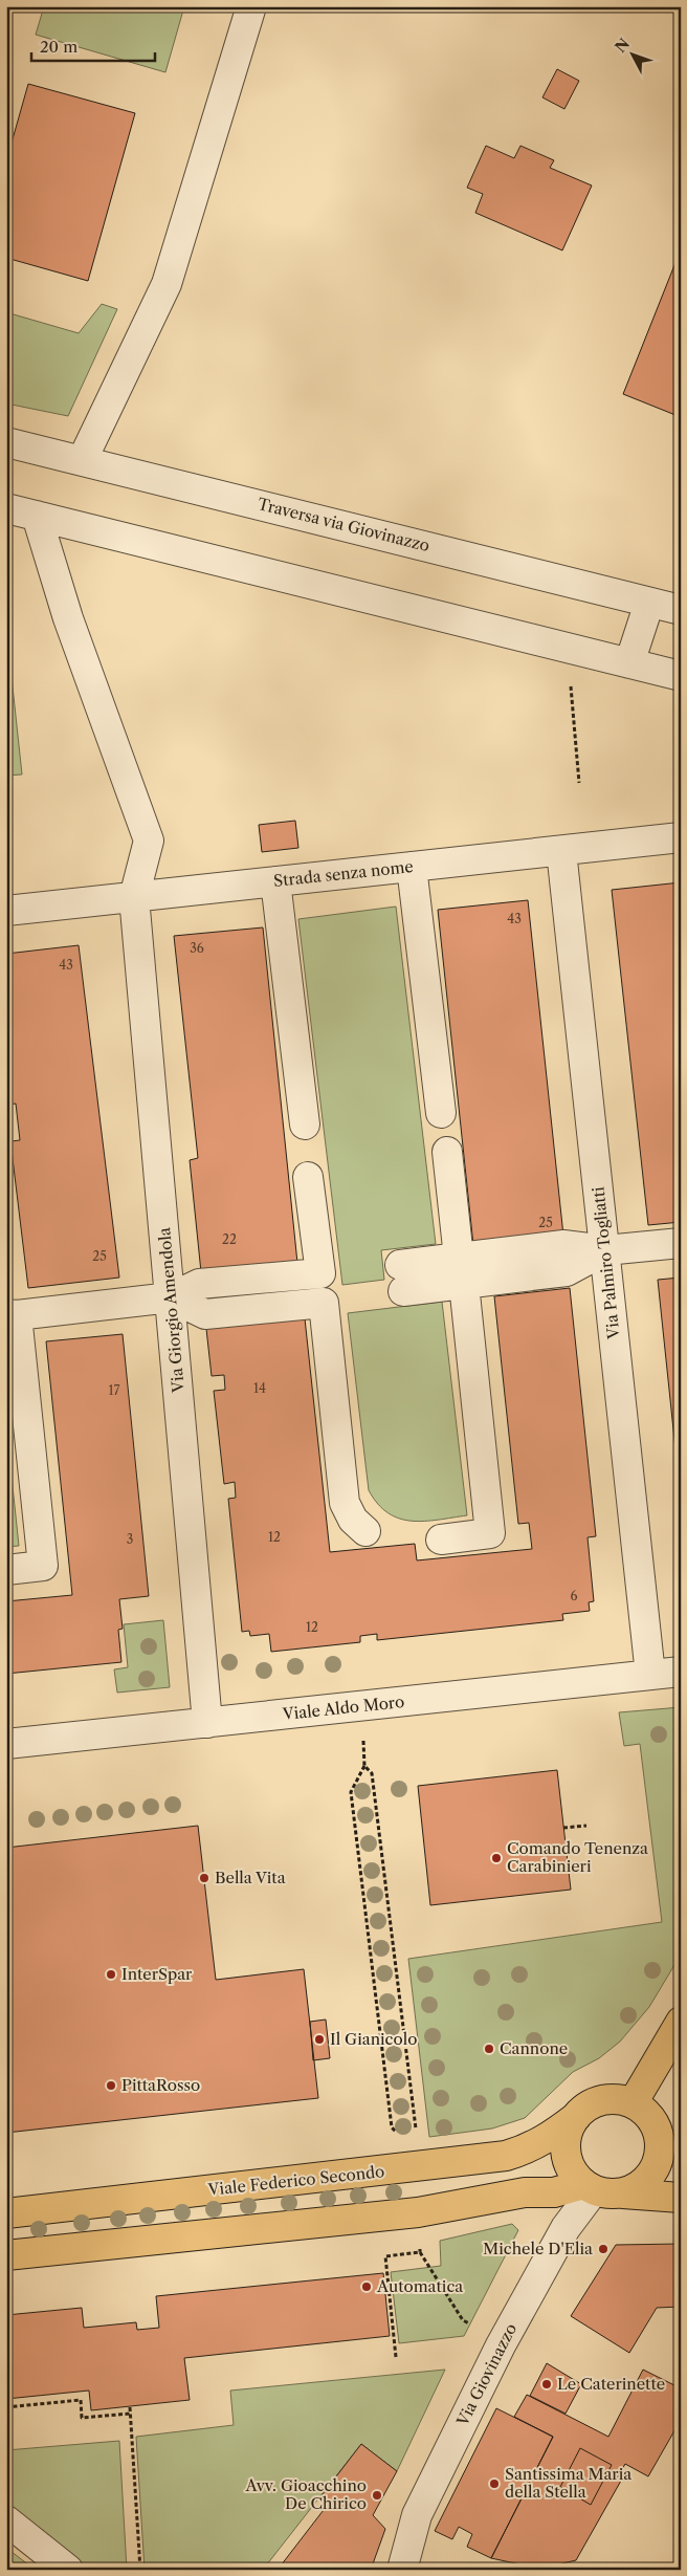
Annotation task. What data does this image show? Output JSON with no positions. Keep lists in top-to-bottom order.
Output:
{
  "streets": {
    "main road": ["Viale Federico Secondo"],
    "street": [
      "Traversa via Giovinazzo",
      "Strada senza nome",
      "Via Palmiro Togliatti",
      "Via Giorgio Amendola",
      "Viale Aldo Moro",
      "Via Giovinazzo"
    ]
  },
  "crossings": [
    ["Strada senza nome", "Via Palmiro Togliatti"],
    ["Strada senza nome", "Via Giorgio Amendola"],
    ["Via Palmiro Togliatti", "Viale Aldo Moro"],
    ["Via Giorgio Amendola", "Viale Aldo Moro"],
    ["Viale Federico Secondo", "Via Giovinazzo"]
  ],
  "places": [
    "Comando Tenenza Carabinieri",
    "Bella Vita",
    "InterSpar",
    "Il Gianicolo",
    "Cannone",
    "PittaRosso",
    "Michele D'Elia",
    "Automatica",
    "Le Caterinette",
    "Santissima Maria della Stella",
    "Avv. Gioacchino De Chirico"
  ],
  "house_numbers": [
    "43",
    "36",
    "43",
    "25",
    "22",
    "25",
    "14",
    "17",
    "12",
    "3",
    "6",
    "12"
  ],
  "scale_bar": "20 m",
  "north": "top left"
}
